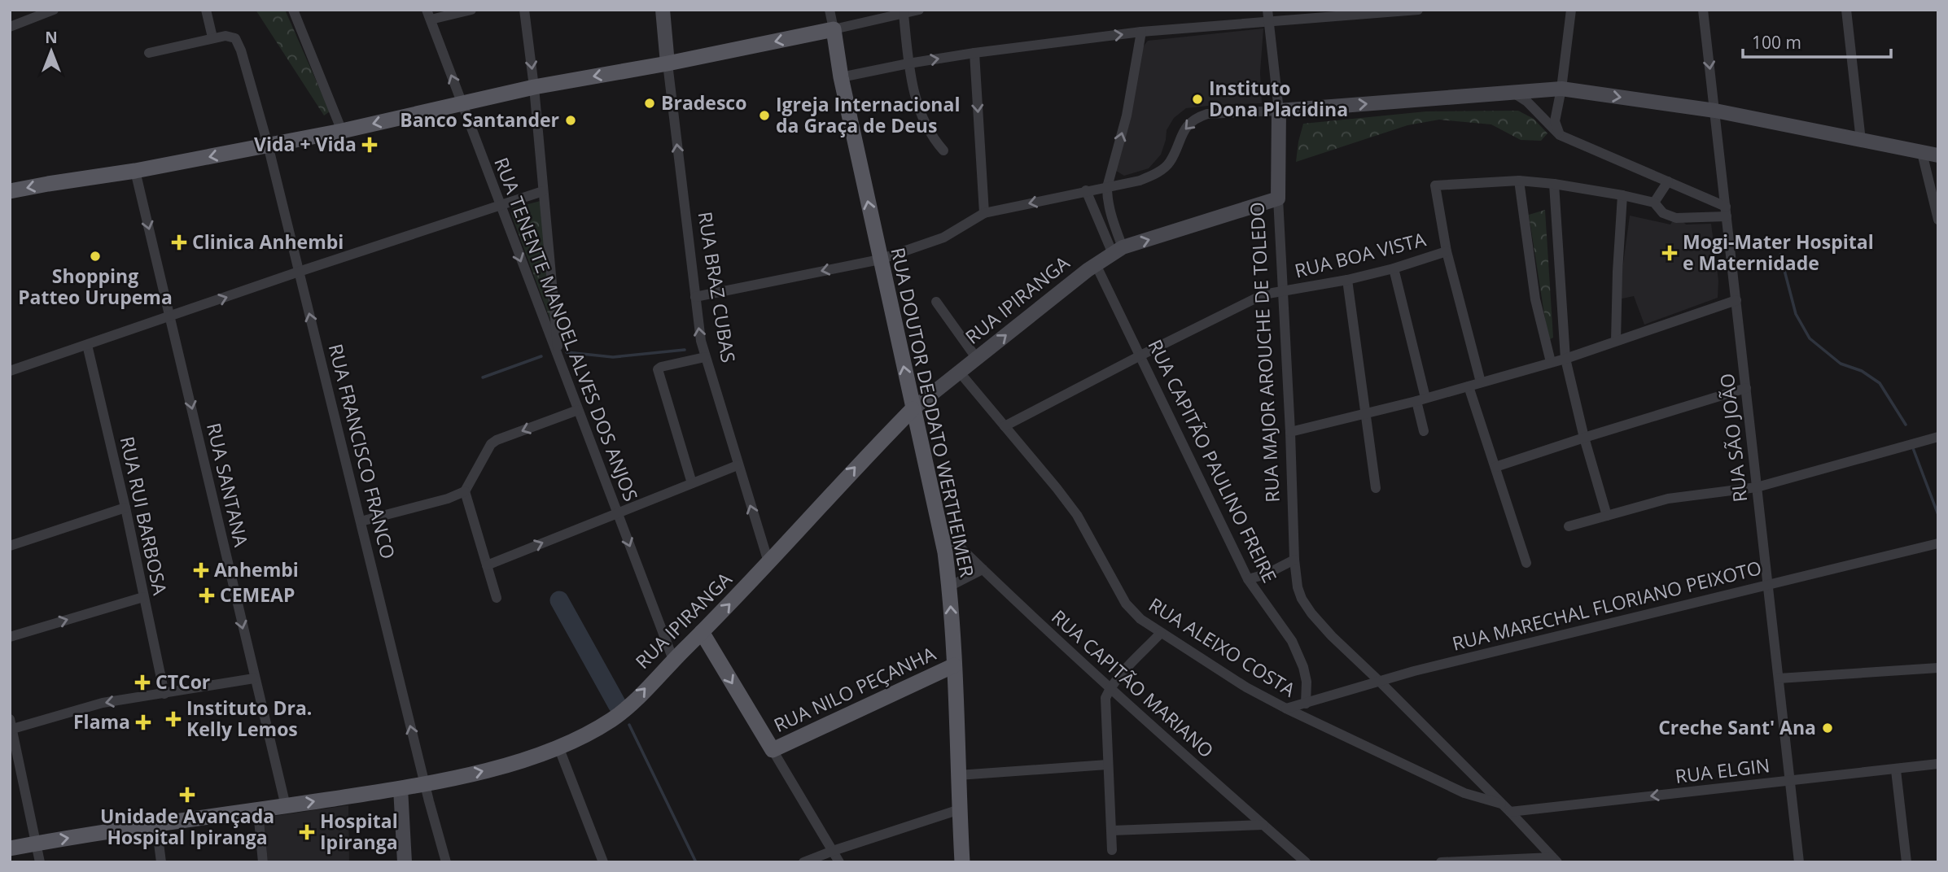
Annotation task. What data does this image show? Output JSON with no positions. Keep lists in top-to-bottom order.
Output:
{
  "streets": {
    "main road": [
      "RUA BRAZ CUBAS",
      "RUA IPIRANGA",
      "RUA MAJOR AROUCHE DE TOLEDO",
      "RUA DOUTOR DEODATO WERTHEIMER",
      "RUA NILO PEÇANHA"
    ],
    "street": [
      "RUA BOA VISTA",
      "RUA TENENTE MANOEL ALVES DOS ANJOS",
      "RUA SÃO JOÃO",
      "RUA FRANCISCO FRANCO",
      "RUA CAPITÃO PAULINO FREIRE",
      "RUA SANTANA",
      "RUA RUI BARBOSA",
      "RUA MARECHAL FLORIANO PEIXOTO",
      "RUA ALEIXO COSTA",
      "RUA CAPITÃO MARIANO",
      "RUA ELGIN"
    ]
  },
  "crossings": [
    ["RUA BOA VISTA", "RUA MAJOR AROUCHE DE TOLEDO"],
    ["RUA BOA VISTA", "RUA CAPITÃO PAULINO FREIRE"],
    ["RUA BOA VISTA", "RUA ALEIXO COSTA"],
    ["RUA BRAZ CUBAS", "RUA IPIRANGA"],
    ["RUA IPIRANGA", "RUA TENENTE MANOEL ALVES DOS ANJOS"],
    ["RUA IPIRANGA", "RUA MAJOR AROUCHE DE TOLEDO"],
    ["RUA IPIRANGA", "RUA DOUTOR DEODATO WERTHEIMER"],
    ["RUA IPIRANGA", "RUA FRANCISCO FRANCO"],
    ["RUA IPIRANGA", "RUA CAPITÃO PAULINO FREIRE"],
    ["RUA IPIRANGA", "RUA SANTANA"],
    ["RUA IPIRANGA", "RUA ALEIXO COSTA"],
    ["RUA MAJOR AROUCHE DE TOLEDO", "RUA MARECHAL FLORIANO PEIXOTO"],
    ["RUA MAJOR AROUCHE DE TOLEDO", "RUA ALEIXO COSTA"],
    ["RUA MAJOR AROUCHE DE TOLEDO", "RUA ELGIN"],
    ["RUA DOUTOR DEODATO WERTHEIMER", "RUA CAPITÃO MARIANO"],
    ["RUA DOUTOR DEODATO WERTHEIMER", "RUA NILO PEÇANHA"],
    ["RUA SÃO JOÃO", "RUA MARECHAL FLORIANO PEIXOTO"],
    ["RUA SÃO JOÃO", "RUA ELGIN"],
    ["RUA CAPITÃO PAULINO FREIRE", "RUA MARECHAL FLORIANO PEIXOTO"],
    ["RUA MARECHAL FLORIANO PEIXOTO", "RUA ALEIXO COSTA"]
  ],
  "one_way": [
    "RUA BRAZ CUBAS",
    "RUA IPIRANGA",
    "RUA FRANCISCO FRANCO",
    "RUA SANTANA",
    "RUA ELGIN"
  ],
  "places": {
    "other": [
      "Instituto Dona Placidina",
      "Bradesco",
      "Igreja Internacional da Graça de Deus",
      "Banco Santander",
      "Shopping Patteo Urupema",
      "Creche Sant' Ana"
    ],
    "health": [
      "Vida + Vida",
      "Clinica Anhembi",
      "Mogi-Mater Hospital e Maternidade",
      "Anhembi",
      "CEMEAP",
      "CTCor",
      "Instituto Dra. Kelly Lemos",
      "Flama",
      "Unidade Avançada Hospital Ipiranga",
      "Hospital Ipiranga"
    ]
  },
  "scale_bar": "100 m",
  "north": "top"
}
